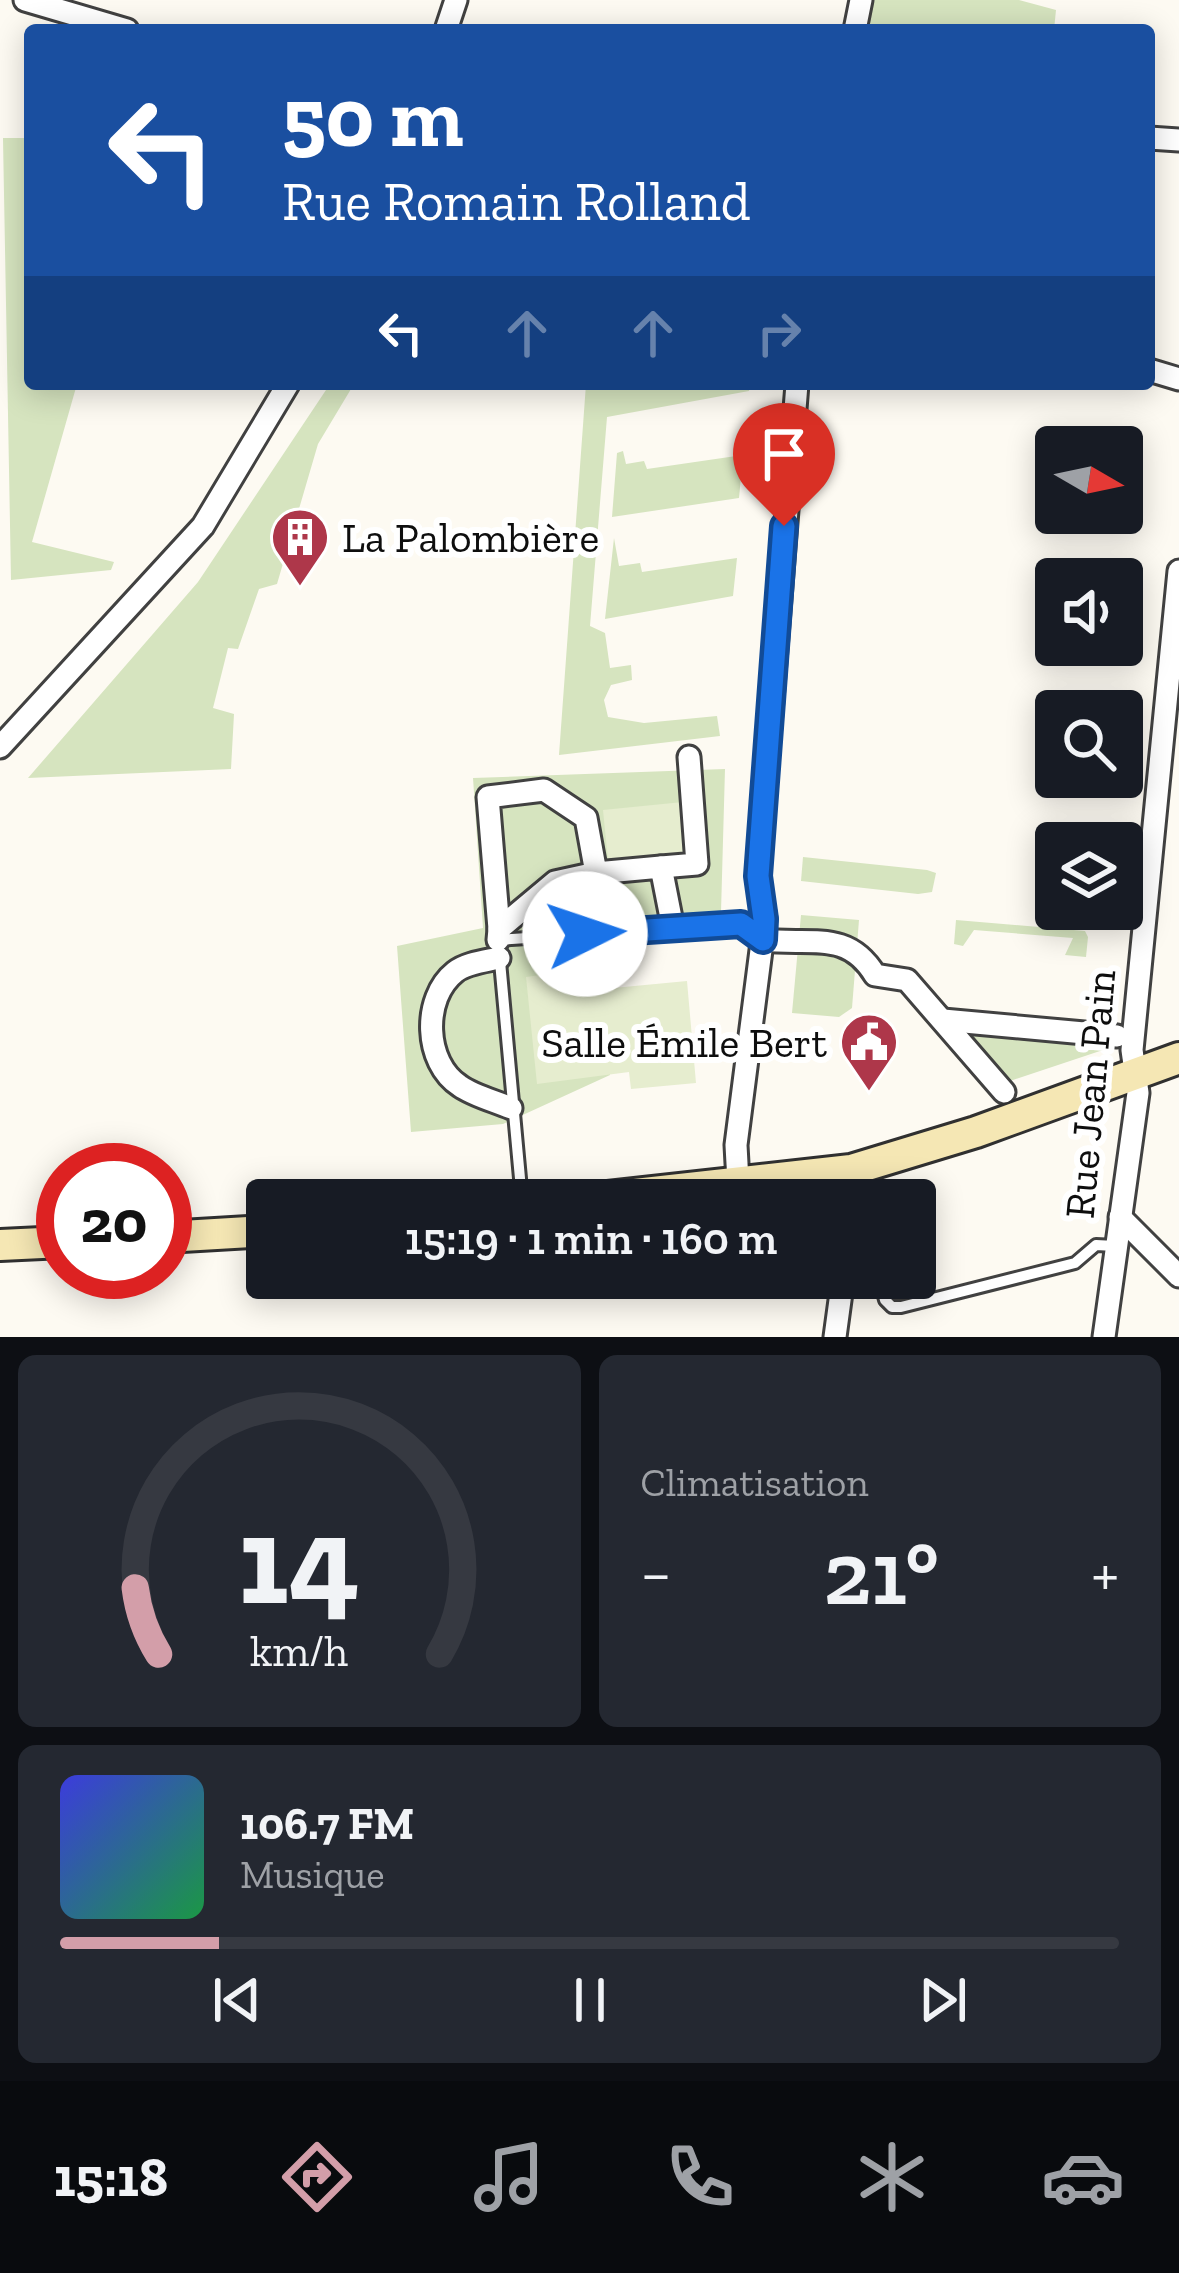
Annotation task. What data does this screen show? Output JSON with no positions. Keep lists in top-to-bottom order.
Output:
{
  "streets": {
    "street": ["Rue Jean Pain"]
  },
  "places": {
    "building": ["La Palombière"],
    "public building": ["Salle Émile Bert"]
  },
  "north": "right",
  "page": {
    "turn": ["50 m", "Rue Romain Rolland"],
    "limit": "20",
    "trip": "15:19 · 1 min · 160 m",
    "tile": "Climatisation",
    "heat": ["−", "21°", "+"],
    "song": ["106.7 FM", "Musique"],
    "tabs": "15:18",
    "gauge": ["14", "km/h"]
  }
}
